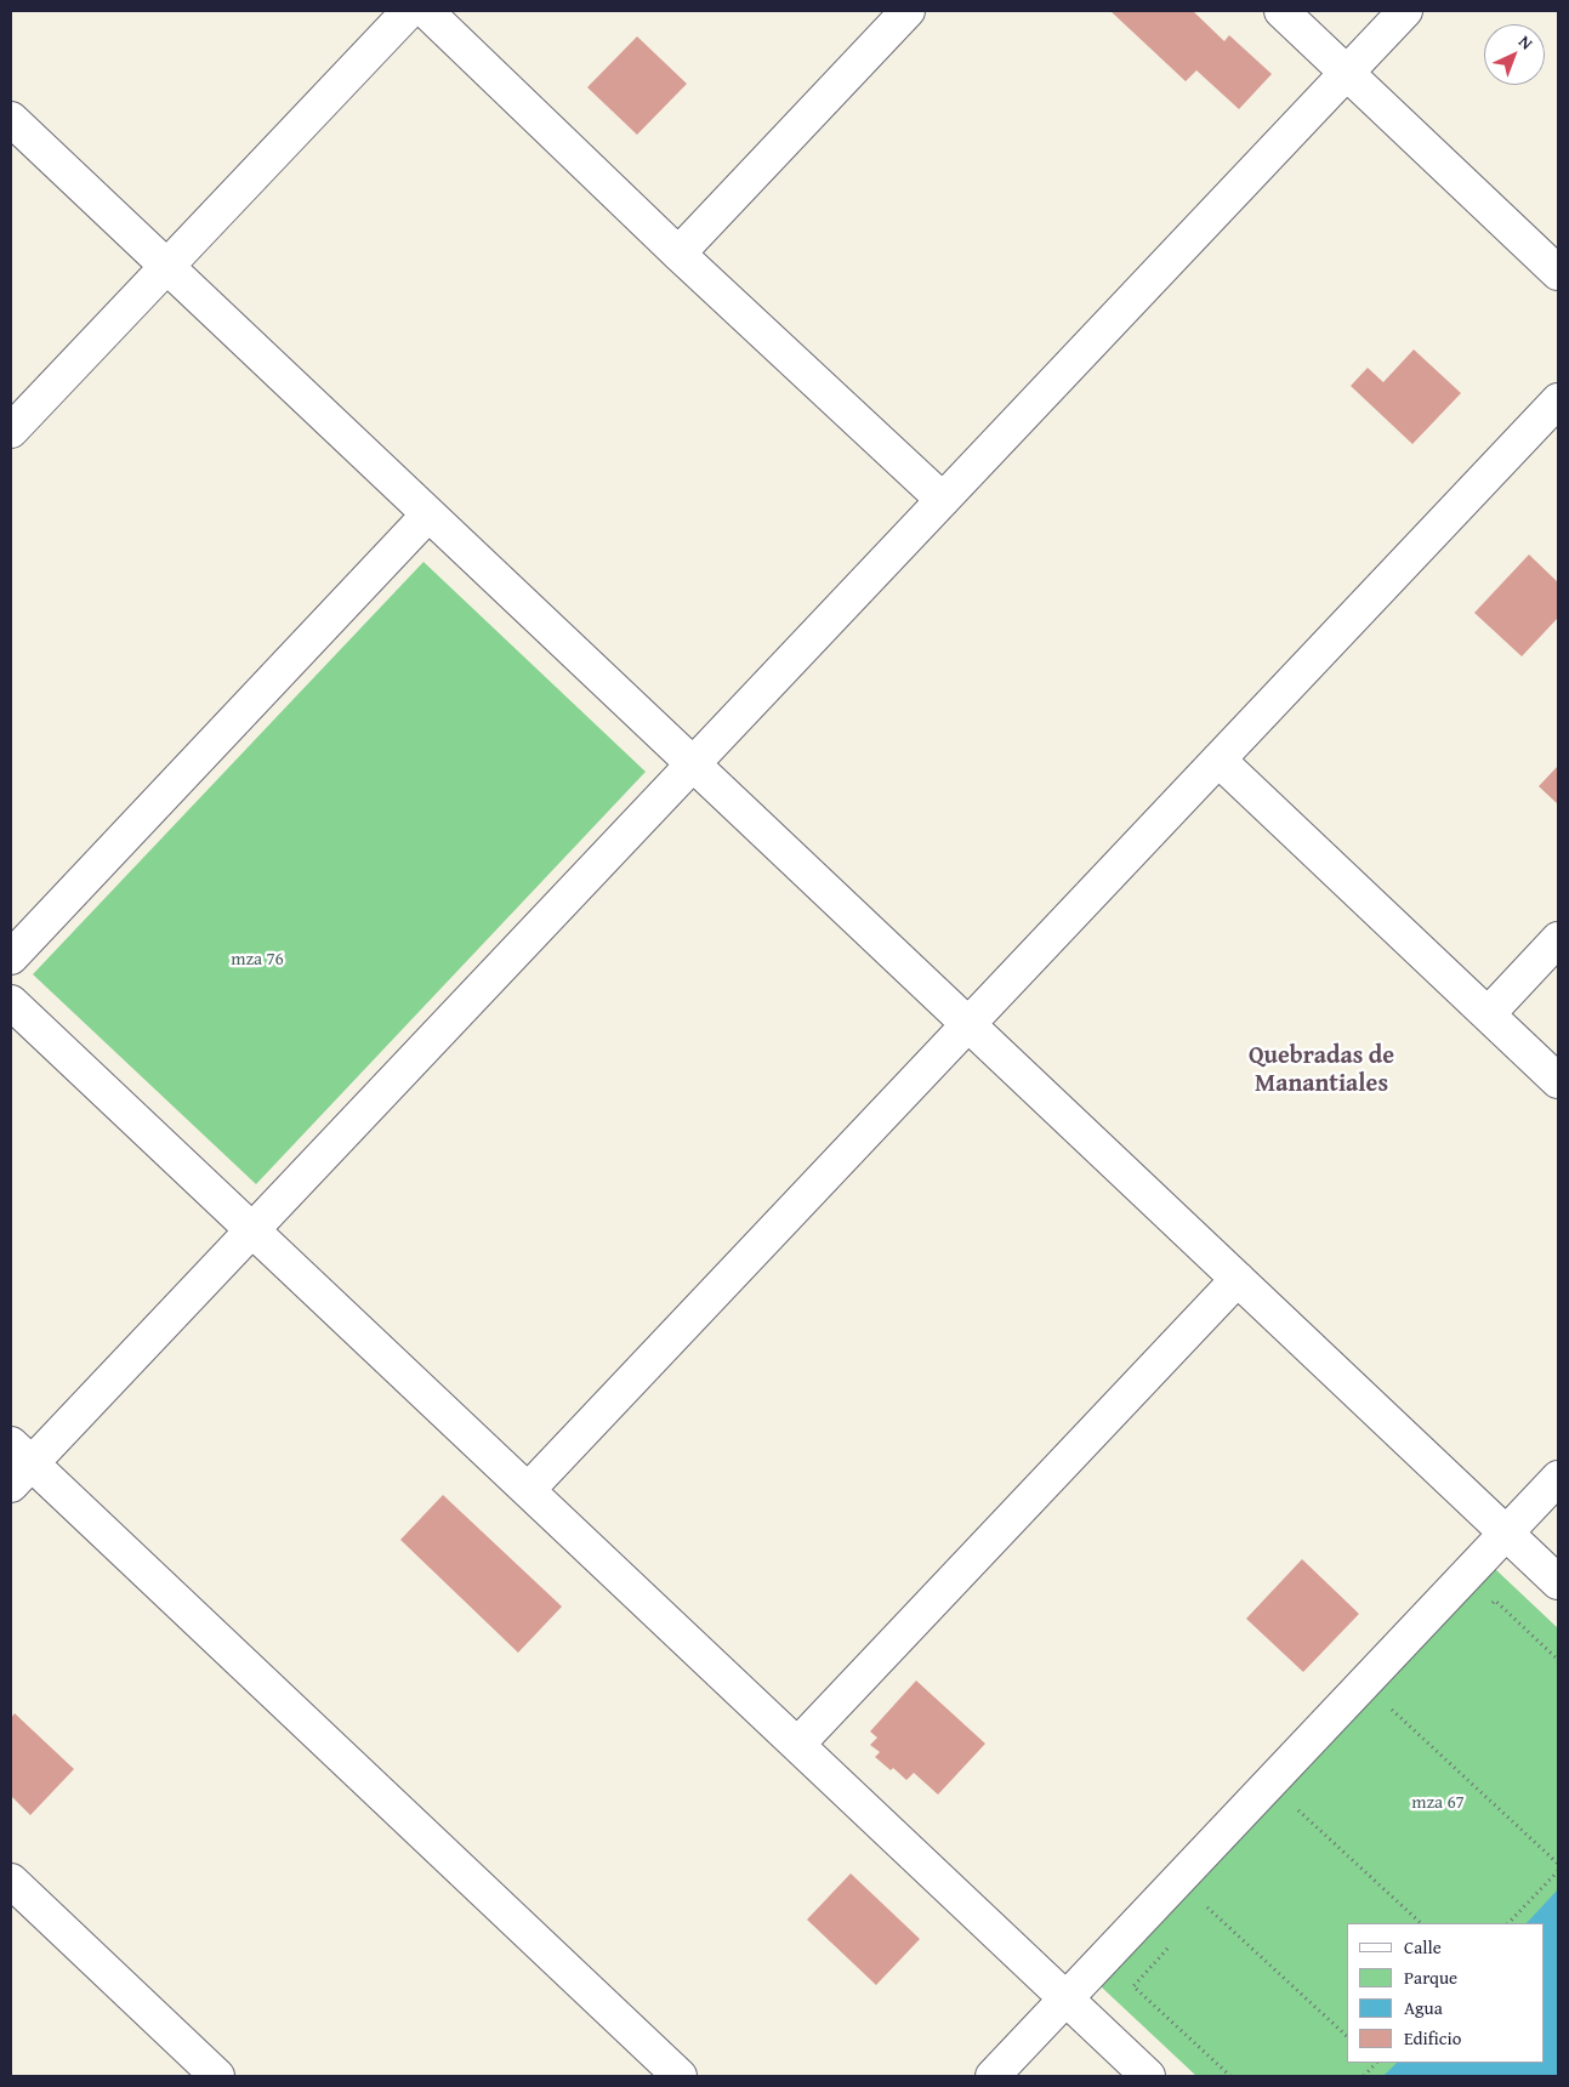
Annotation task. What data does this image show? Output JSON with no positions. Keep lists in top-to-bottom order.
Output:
{
  "districts": ["Quebradas de Manantiales"],
  "parks": ["mza 76", "mza 67"],
  "legend": [
    "Calle",
    "Parque",
    "Agua",
    "Edificio"
  ],
  "north": "top right"
}
